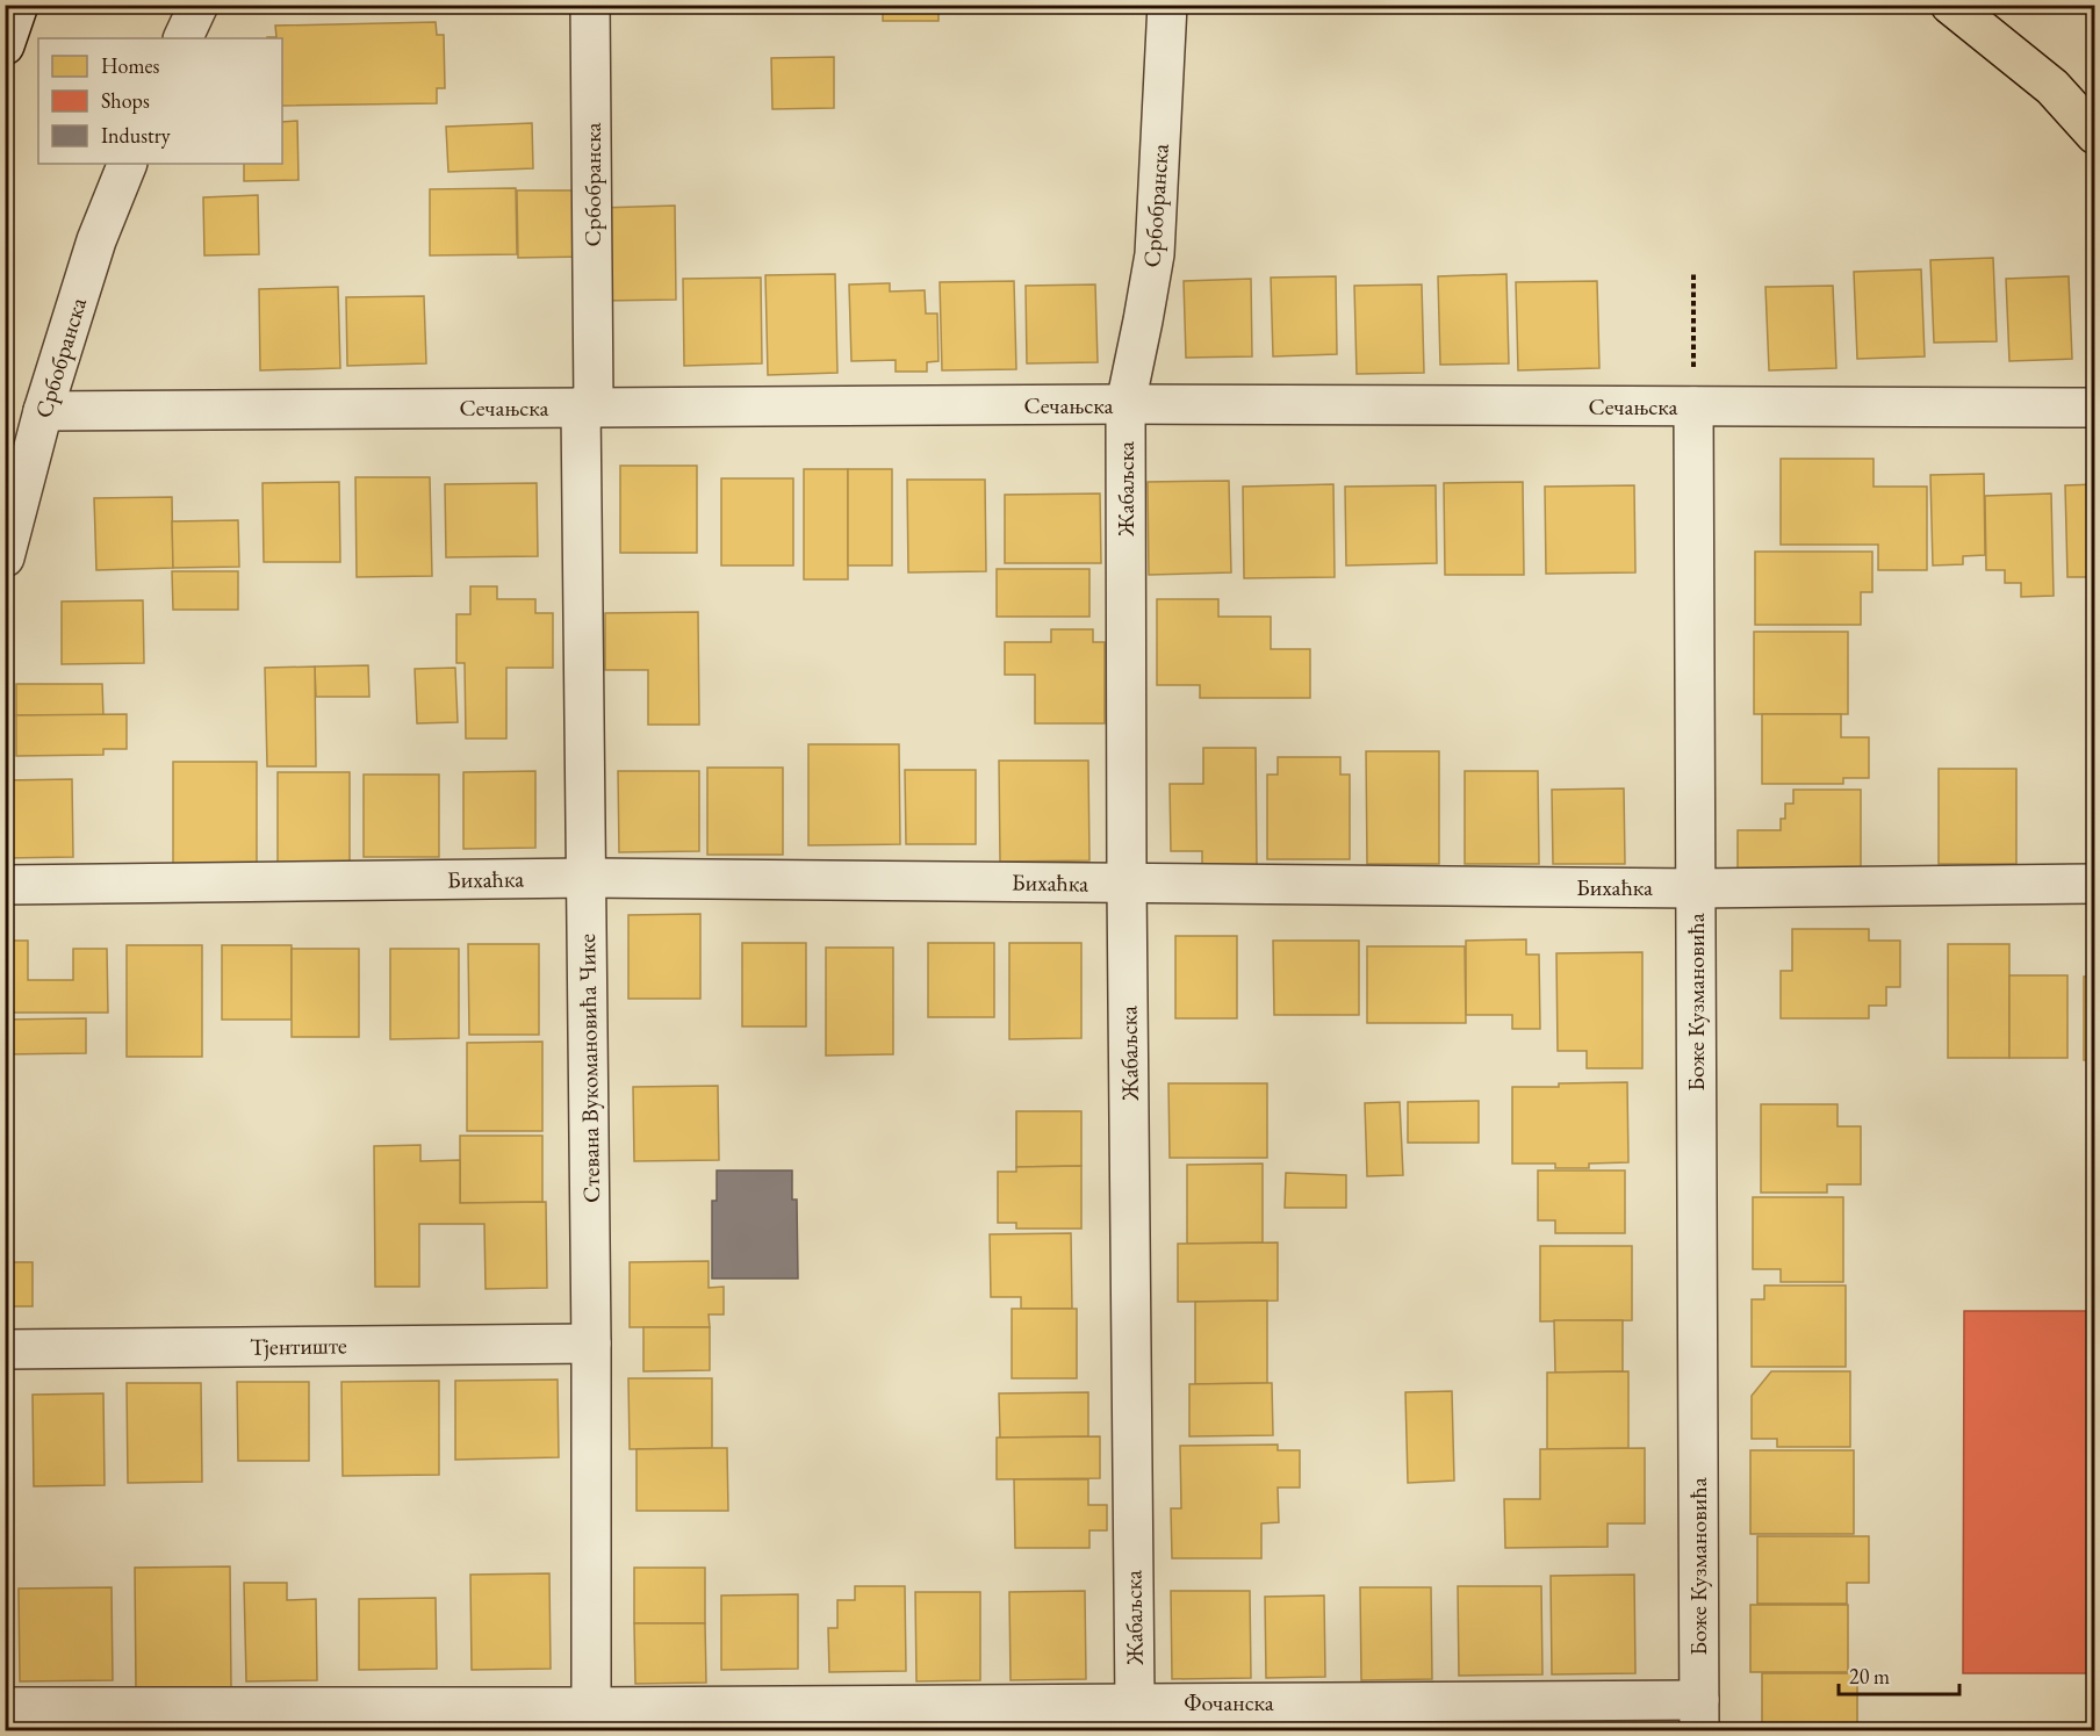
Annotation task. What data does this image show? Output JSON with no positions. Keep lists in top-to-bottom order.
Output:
{
  "streets": {
    "street": [
      "Србобранска",
      "Сечањска",
      "Жабаљска",
      "Бихаћка",
      "Боже Кузмановића",
      "Стевана Вукомановића Чике",
      "Тјентиште",
      "Фочанска"
    ]
  },
  "crossings": [
    ["Србобранска", "Сечањска"],
    ["Србобранска", "Жабаљска"],
    ["Србобранска", "Стевана Вукомановића Чике"],
    ["Сечањска", "Жабаљска"],
    ["Сечањска", "Боже Кузмановића"],
    ["Сечањска", "Стевана Вукомановића Чике"],
    ["Жабаљска", "Бихаћка"],
    ["Жабаљска", "Фочанска"],
    ["Бихаћка", "Боже Кузмановића"],
    ["Бихаћка", "Стевана Вукомановића Чике"],
    ["Боже Кузмановића", "Фочанска"],
    ["Стевана Вукомановића Чике", "Тјентиште"],
    ["Стевана Вукомановића Чике", "Фочанска"]
  ],
  "legend": ["Homes", "Shops", "Industry"],
  "scale_bar": "20 m"
}
